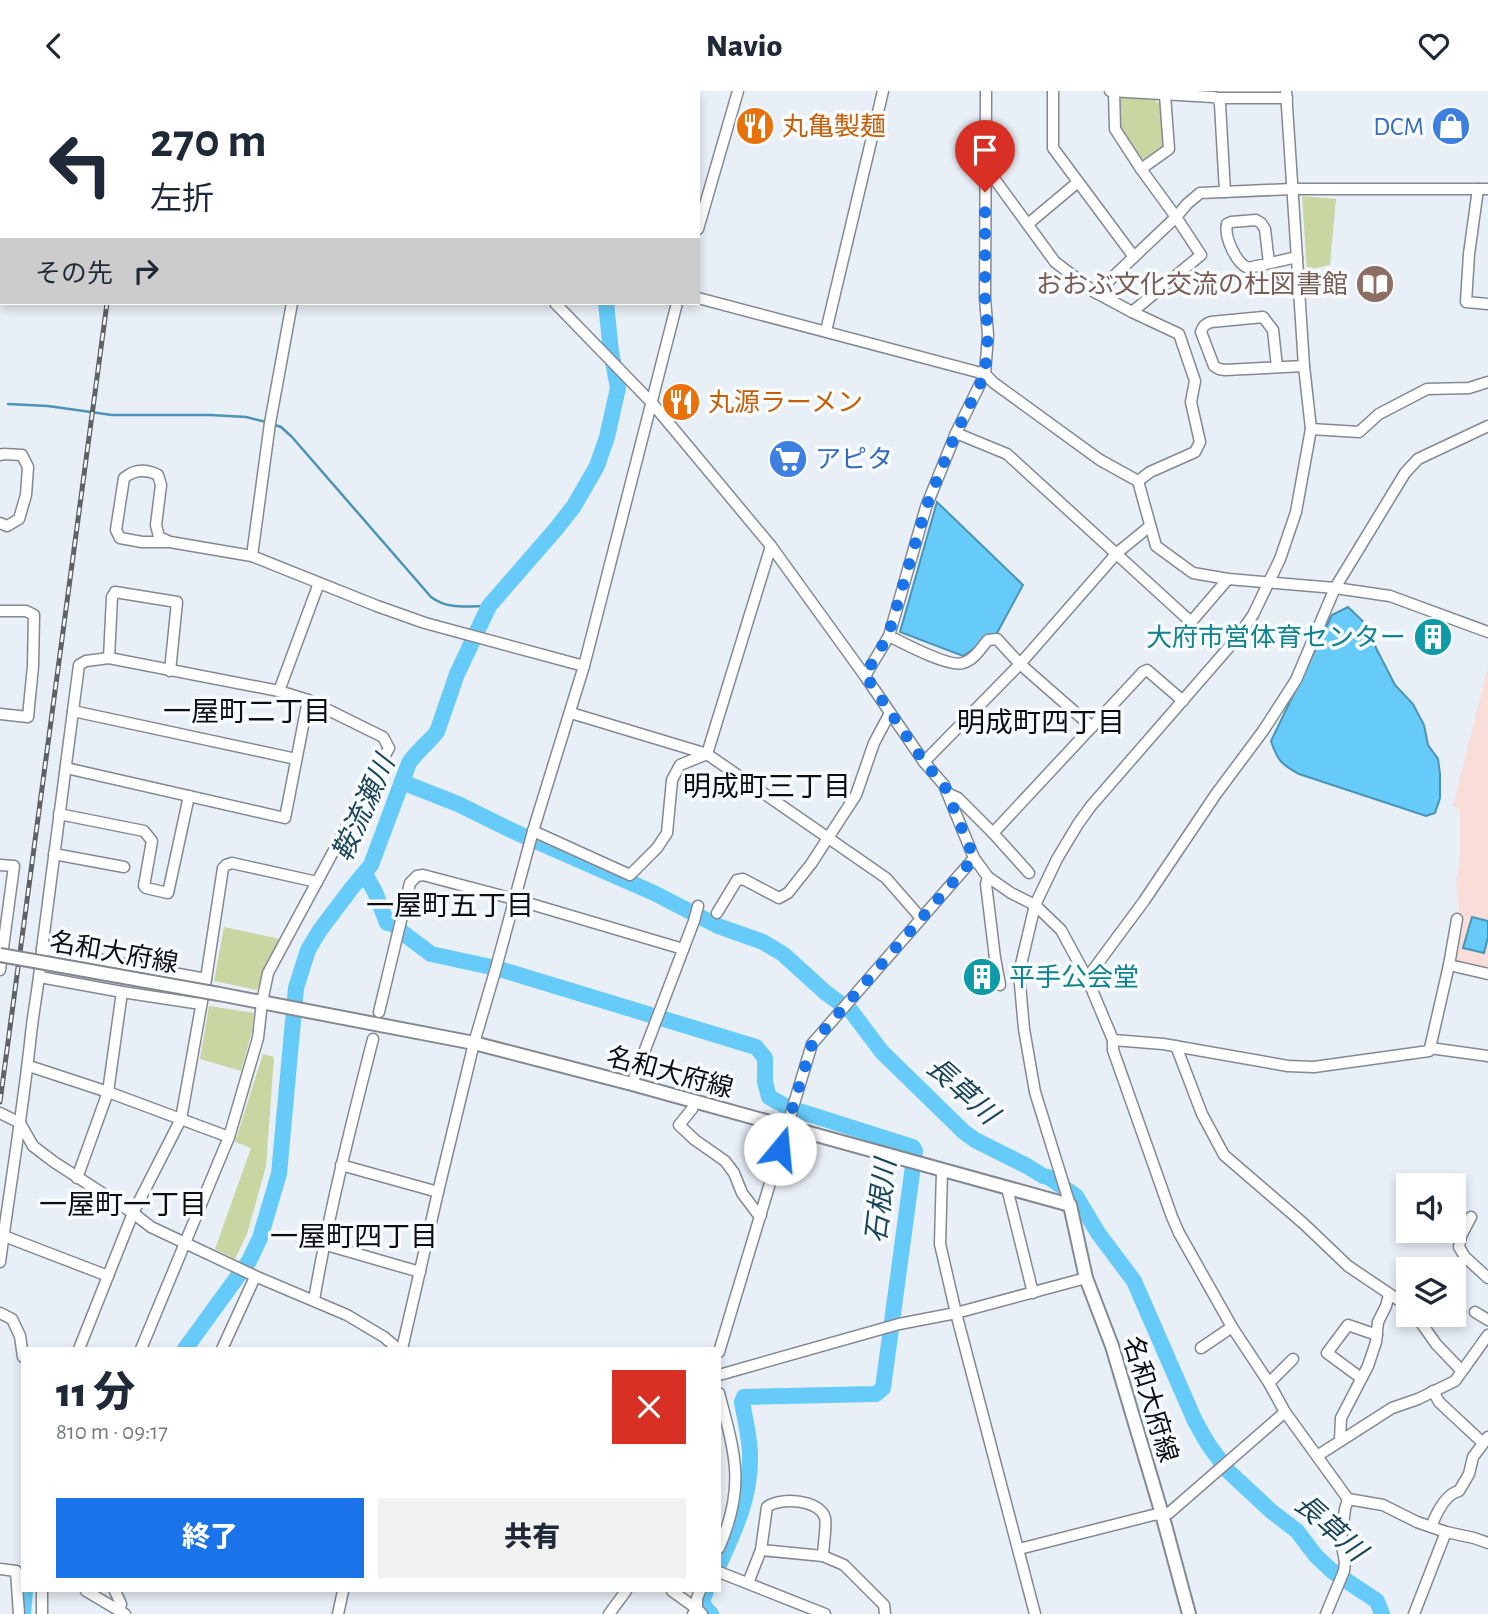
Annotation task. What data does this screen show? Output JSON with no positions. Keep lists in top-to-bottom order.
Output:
{
  "streets": {
    "main road": ["名和大府線"]
  },
  "districts": [
    "一屋町二丁目",
    "明成町四丁目",
    "明成町三丁目",
    "一屋町五丁目",
    "一屋町一丁目",
    "一屋町四丁目"
  ],
  "water": ["鞍流瀬川", "長草川", "石根川"],
  "places": {
    "restaurant": ["丸亀製麺", "丸源ラーメン"],
    "shop": ["DCM"],
    "library": ["おおぶ文化交流の杜図書館"],
    "supermarket": ["アピタ"],
    "building": ["大府市営体育センター", "平手公会堂"]
  },
  "page": {
    "header": "Navio",
    "turn": ["270 m", "左折"],
    "then": "その先",
    "heading": ["11 分", "810 m · 09:17"],
    "buttons": ["終了", "共有"]
  }
}
